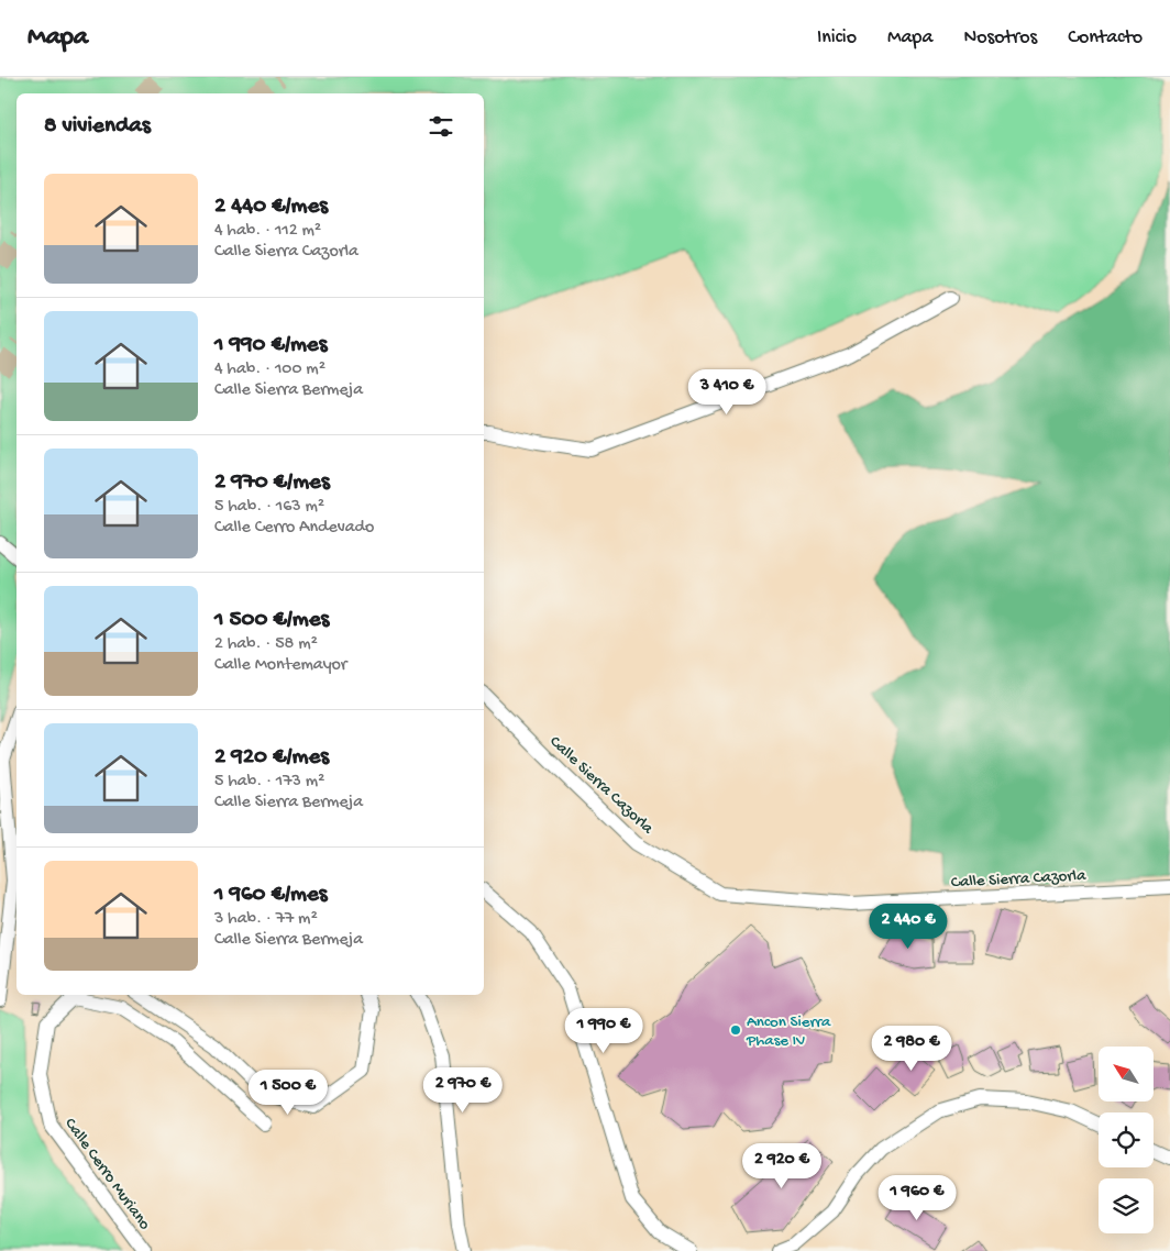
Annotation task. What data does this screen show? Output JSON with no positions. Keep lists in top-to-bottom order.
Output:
{
  "streets": {
    "street": ["Calle Sierra Cazorla", "Calle Cerro Muriano"]
  },
  "places": ["Ancon Sierra Phase IV"],
  "north": "top left",
  "page": {
    "header": "Mapa",
    "nav": [
      "Inicio",
      "Mapa",
      "Nosotros",
      "Contacto"
    ],
    "heading": "8 viviendas",
    "list": [
      {
        "name": "2 440 €/mes",
        "note": "4 hab. · 112 m² · Calle Sierra Cazorla"
      },
      {
        "name": "1 990 €/mes",
        "note": "4 hab. · 100 m² · Calle Sierra Bermeja"
      },
      {
        "name": "2 970 €/mes",
        "note": "5 hab. · 163 m² · Calle Cerro Andevado"
      },
      {
        "name": "1 500 €/mes",
        "note": "2 hab. · 58 m² · Calle Montemayor"
      },
      {
        "name": "2 920 €/mes",
        "note": "5 hab. · 173 m² · Calle Sierra Bermeja"
      },
      {
        "name": "1 960 €/mes",
        "note": "3 hab. · 77 m² · Calle Sierra Bermeja"
      }
    ],
    "price": [
      "3 410 €",
      "2 440 €",
      "1 990 €",
      "2 980 €",
      "2 970 €",
      "1 500 €",
      "2 920 €",
      "1 960 €"
    ]
  }
}
